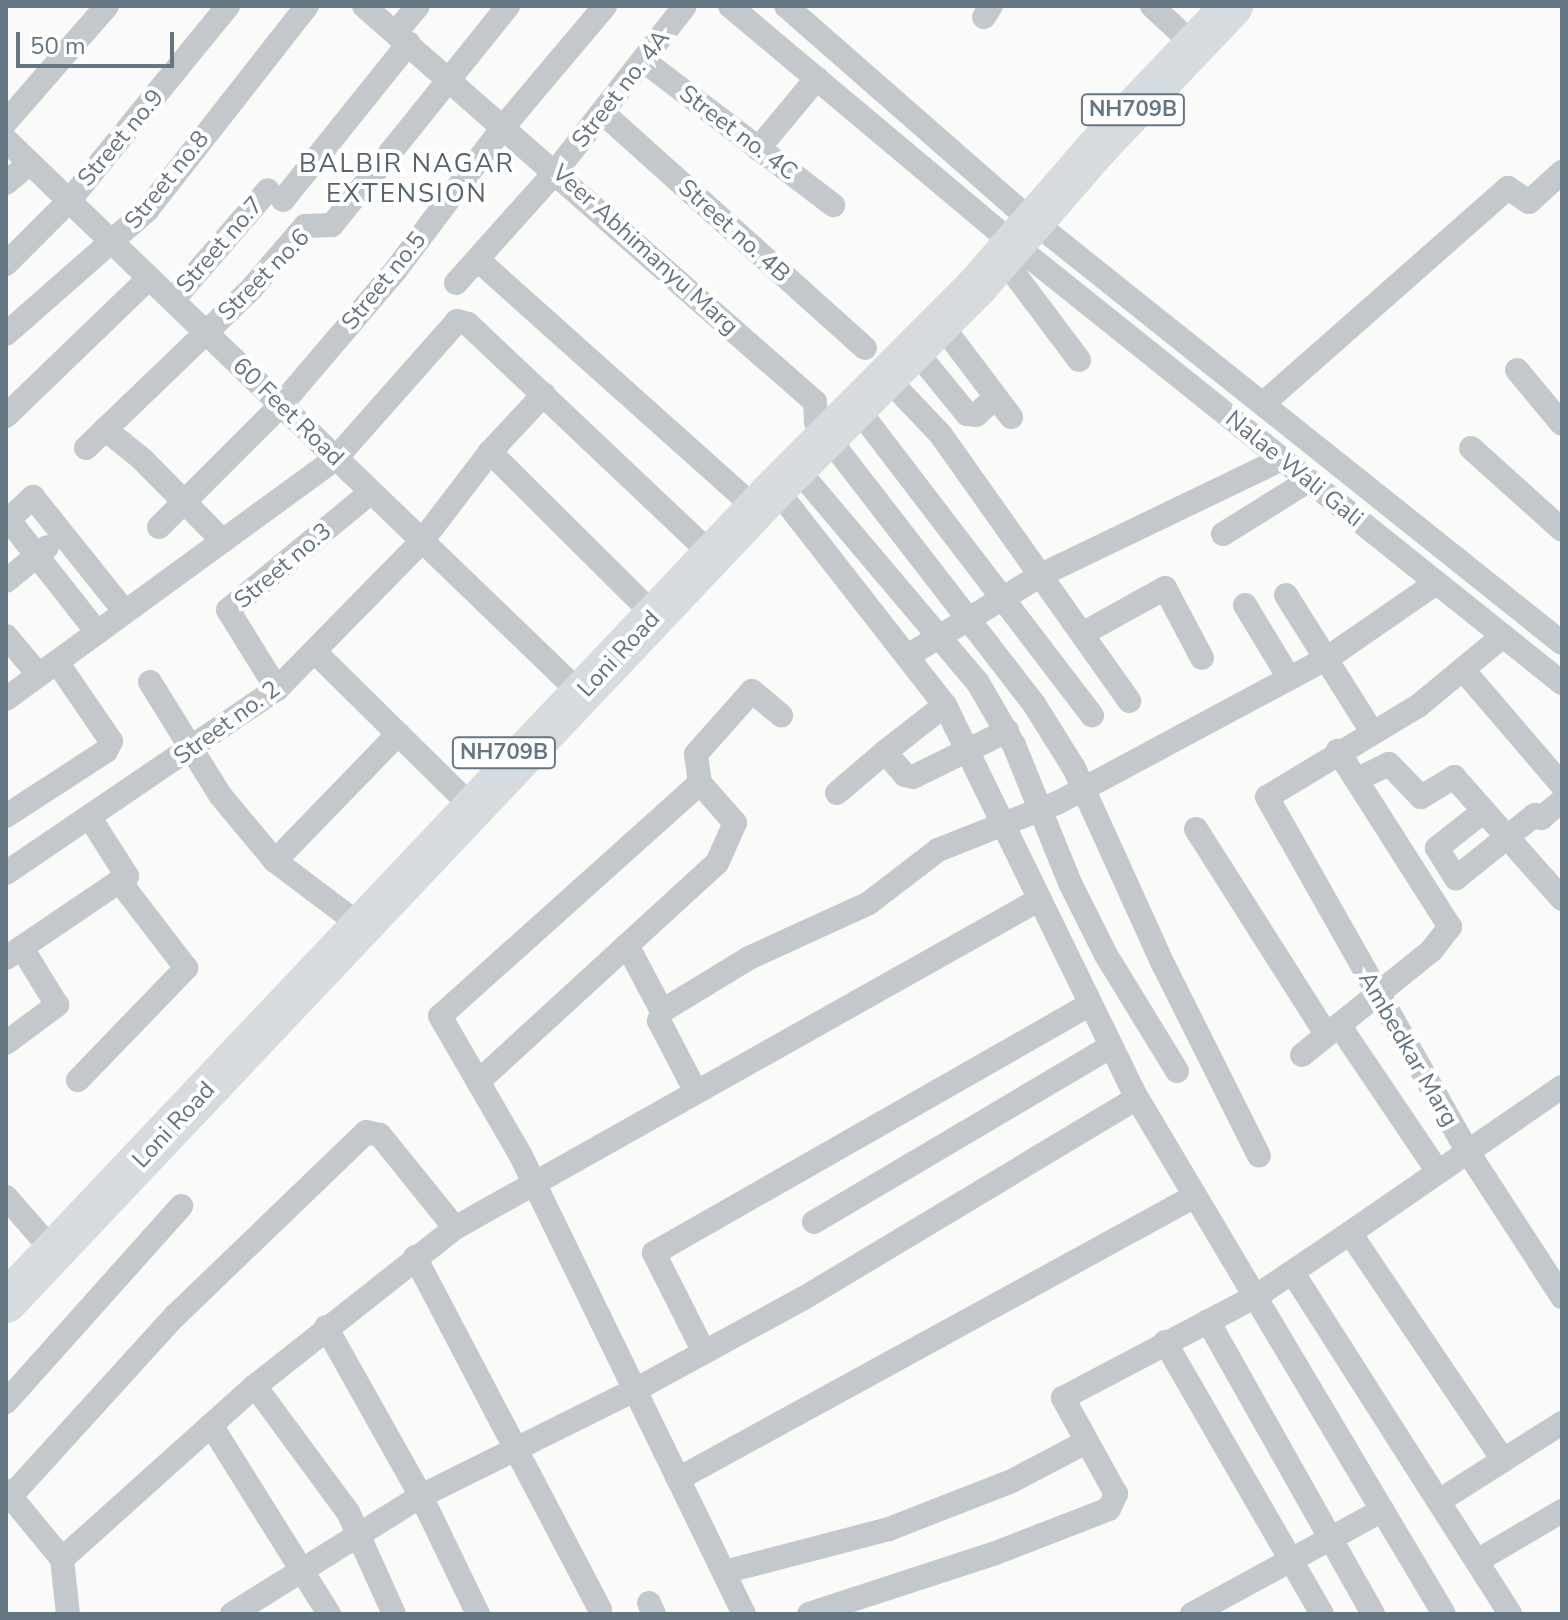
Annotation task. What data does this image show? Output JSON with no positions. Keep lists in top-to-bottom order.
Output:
{
  "streets": {
    "highway": ["NH709B", "Loni Road"],
    "street": [
      "Street no. 4A",
      "Street no. 4C",
      "Street no.9",
      "Street no.8",
      "Street no. 4B",
      "Street no.7",
      "Veer Abhimanyu Marg",
      "Street no.6",
      "Street no.5",
      "60 Feet Road",
      "Nalae Wali Gali",
      "Street no.3",
      "Street no. 2",
      "Ambedkar Marg"
    ]
  },
  "crossings": [
    ["Street no. 4A", "Street no. 4C"],
    ["Street no. 4A", "Street no. 4B"],
    ["Street no. 4A", "Veer Abhimanyu Marg"],
    ["Street no.9", "60 Feet Road"],
    ["Street no.8", "60 Feet Road"],
    ["Street no. 4B", "Loni Road"],
    ["Street no.7", "Veer Abhimanyu Marg"],
    ["Street no.7", "60 Feet Road"],
    ["Veer Abhimanyu Marg", "Street no.6"],
    ["Veer Abhimanyu Marg", "Street no.5"],
    ["Veer Abhimanyu Marg", "Loni Road"],
    ["Street no.6", "60 Feet Road"],
    ["Street no.5", "60 Feet Road"],
    ["60 Feet Road", "Street no.3"],
    ["60 Feet Road", "Loni Road"],
    ["60 Feet Road", "Street no. 2"],
    ["Nalae Wali Gali", "Loni Road"],
    ["Street no.3", "Street no. 2"]
  ],
  "districts": ["BALBIR NAGAR EXTENSION"],
  "scale_bar": "50 m"
}
